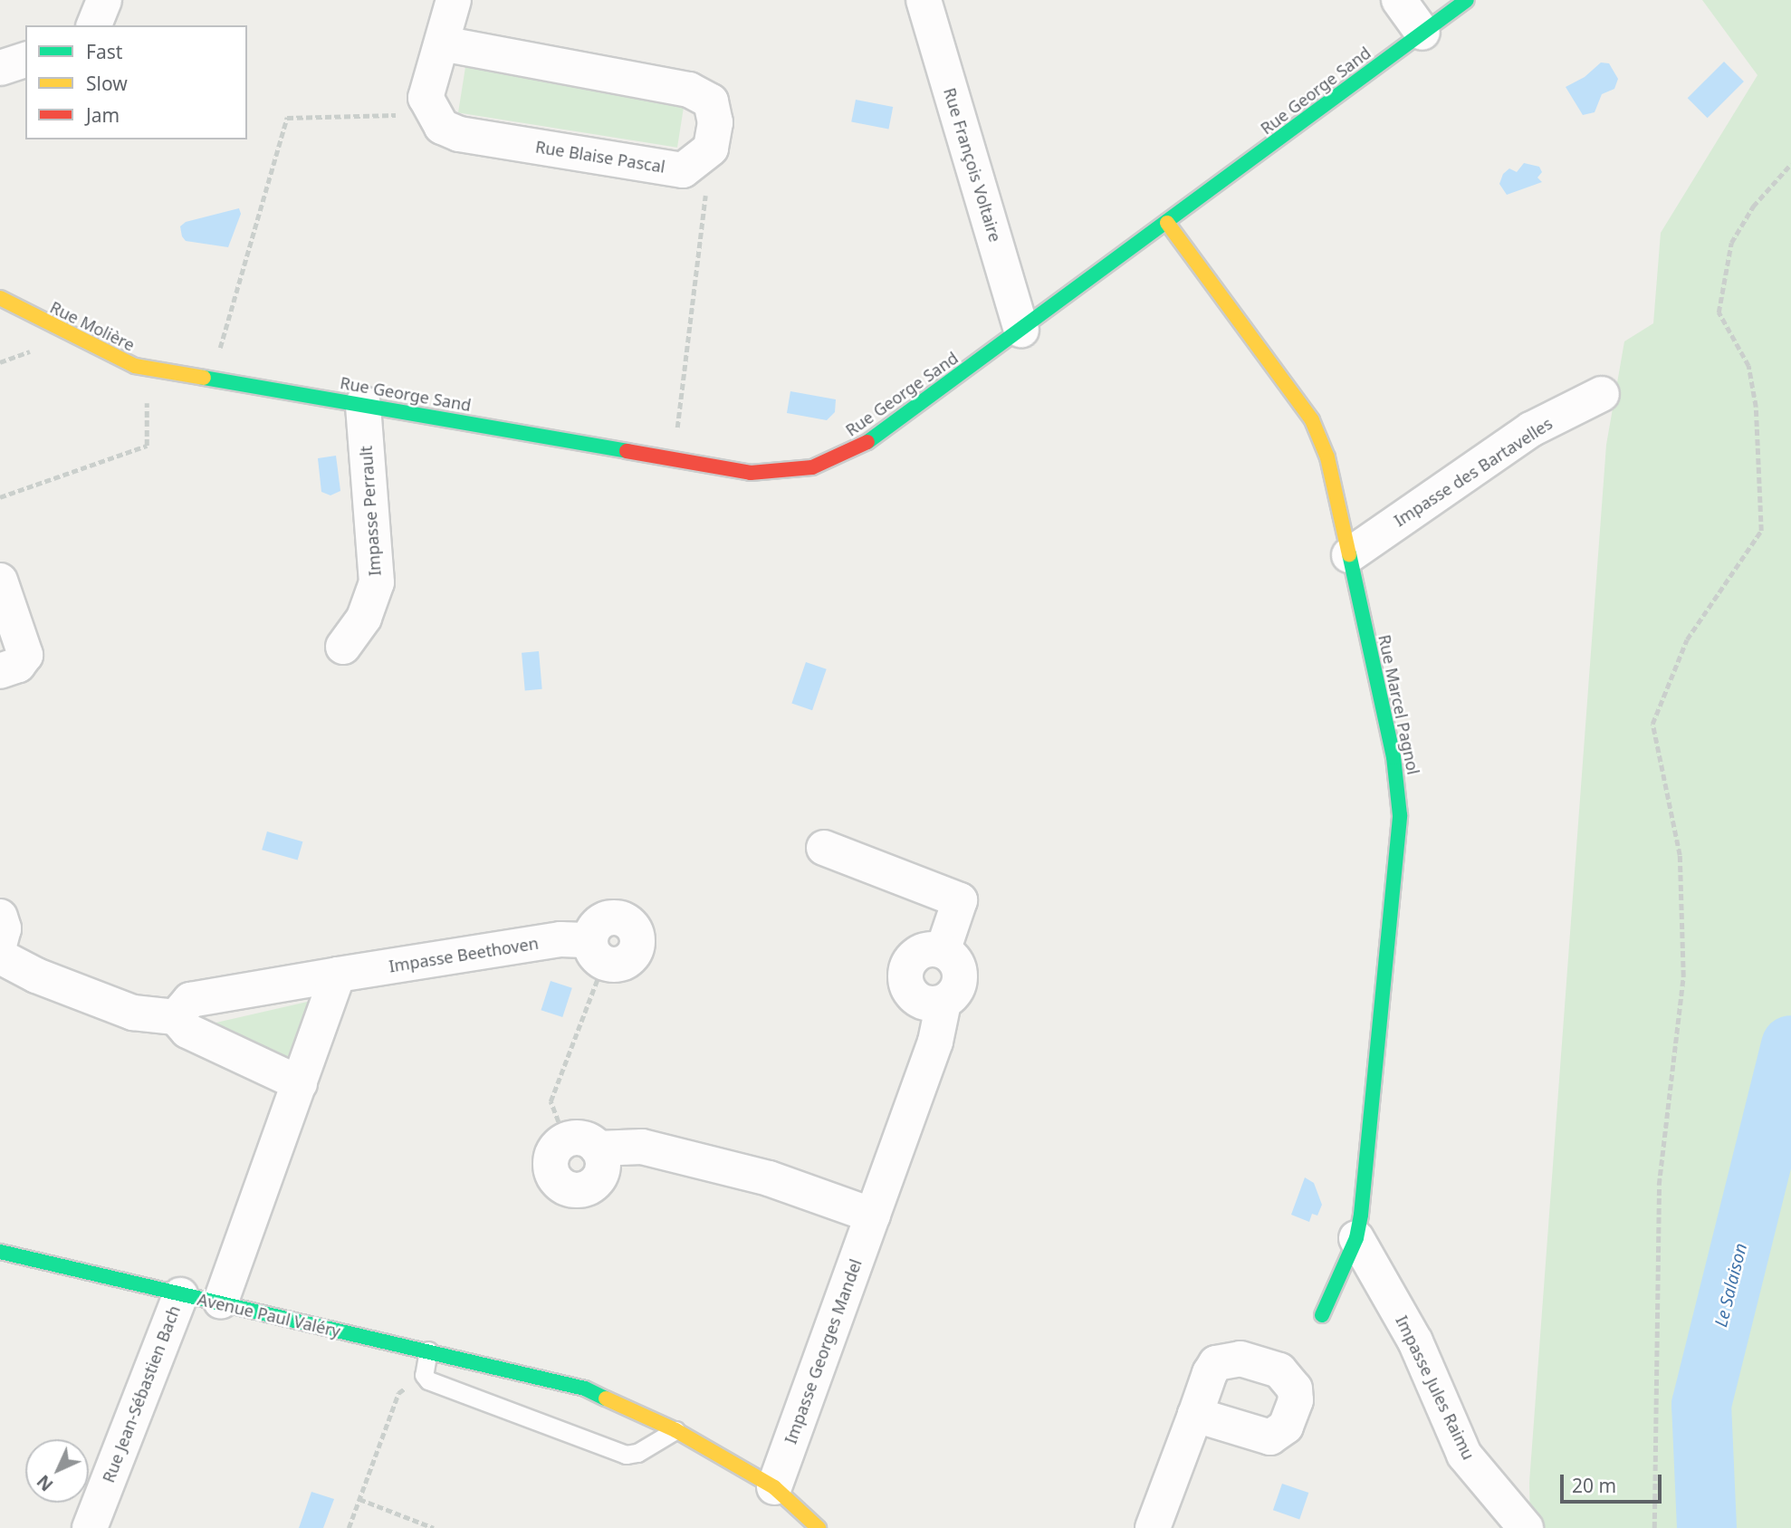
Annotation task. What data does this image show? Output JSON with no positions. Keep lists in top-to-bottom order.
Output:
{
  "streets": {
    "street": [
      "Rue George Sand",
      "Rue Blaise Pascal",
      "Rue François Voltaire",
      "Rue Molière",
      "Impasse des Bartavelles",
      "Impasse Perrault",
      "Rue Marcel Pagnol",
      "Impasse Beethoven",
      "Avenue Paul Valéry",
      "Impasse Georges Mandel",
      "Impasse Jules Raimu",
      "Rue Jean-Sébastien Bach"
    ]
  },
  "crossings": [
    ["Rue George Sand", "Rue François Voltaire"],
    ["Rue George Sand", "Rue Molière"],
    ["Rue George Sand", "Impasse Perrault"],
    ["Rue George Sand", "Rue Marcel Pagnol"],
    ["Impasse des Bartavelles", "Rue Marcel Pagnol"],
    ["Rue Marcel Pagnol", "Impasse Jules Raimu"],
    ["Avenue Paul Valéry", "Impasse Georges Mandel"],
    ["Avenue Paul Valéry", "Rue Jean-Sébastien Bach"]
  ],
  "water": ["Le Salaison"],
  "legend": ["Fast", "Slow", "Jam"],
  "scale_bar": "20 m",
  "north": "bottom left"
}
